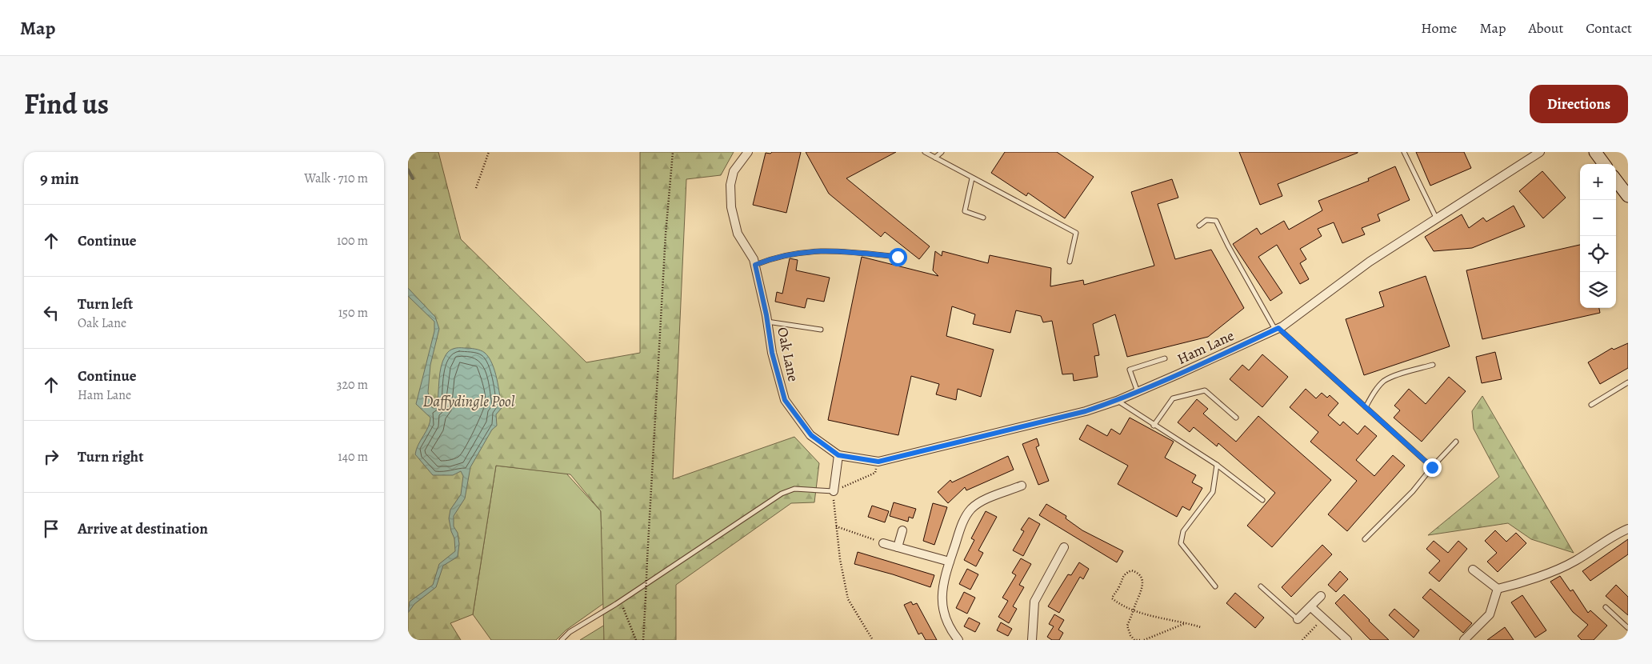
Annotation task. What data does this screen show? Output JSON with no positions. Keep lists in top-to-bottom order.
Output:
{
  "streets": {
    "street": ["Ham Lane", "Oak Lane"]
  },
  "crossings": [
    ["Ham Lane", "Oak Lane"]
  ],
  "water": ["Daffydingle Pool"],
  "page": {
    "header": "Map",
    "nav": [
      "Home",
      "Map",
      "About",
      "Contact"
    ],
    "title": "Find us",
    "buttons": "Directions",
    "heading": ["9 min", "Walk · 710 m"],
    "map_buttons": ["+", "−"],
    "list": [
      ["Continue", "100 m"],
      ["Turn left", "Oak Lane", "150 m"],
      ["Continue", "Ham Lane", "320 m"],
      ["Turn right", "140 m"],
      "Arrive at destination"
    ]
  }
}
